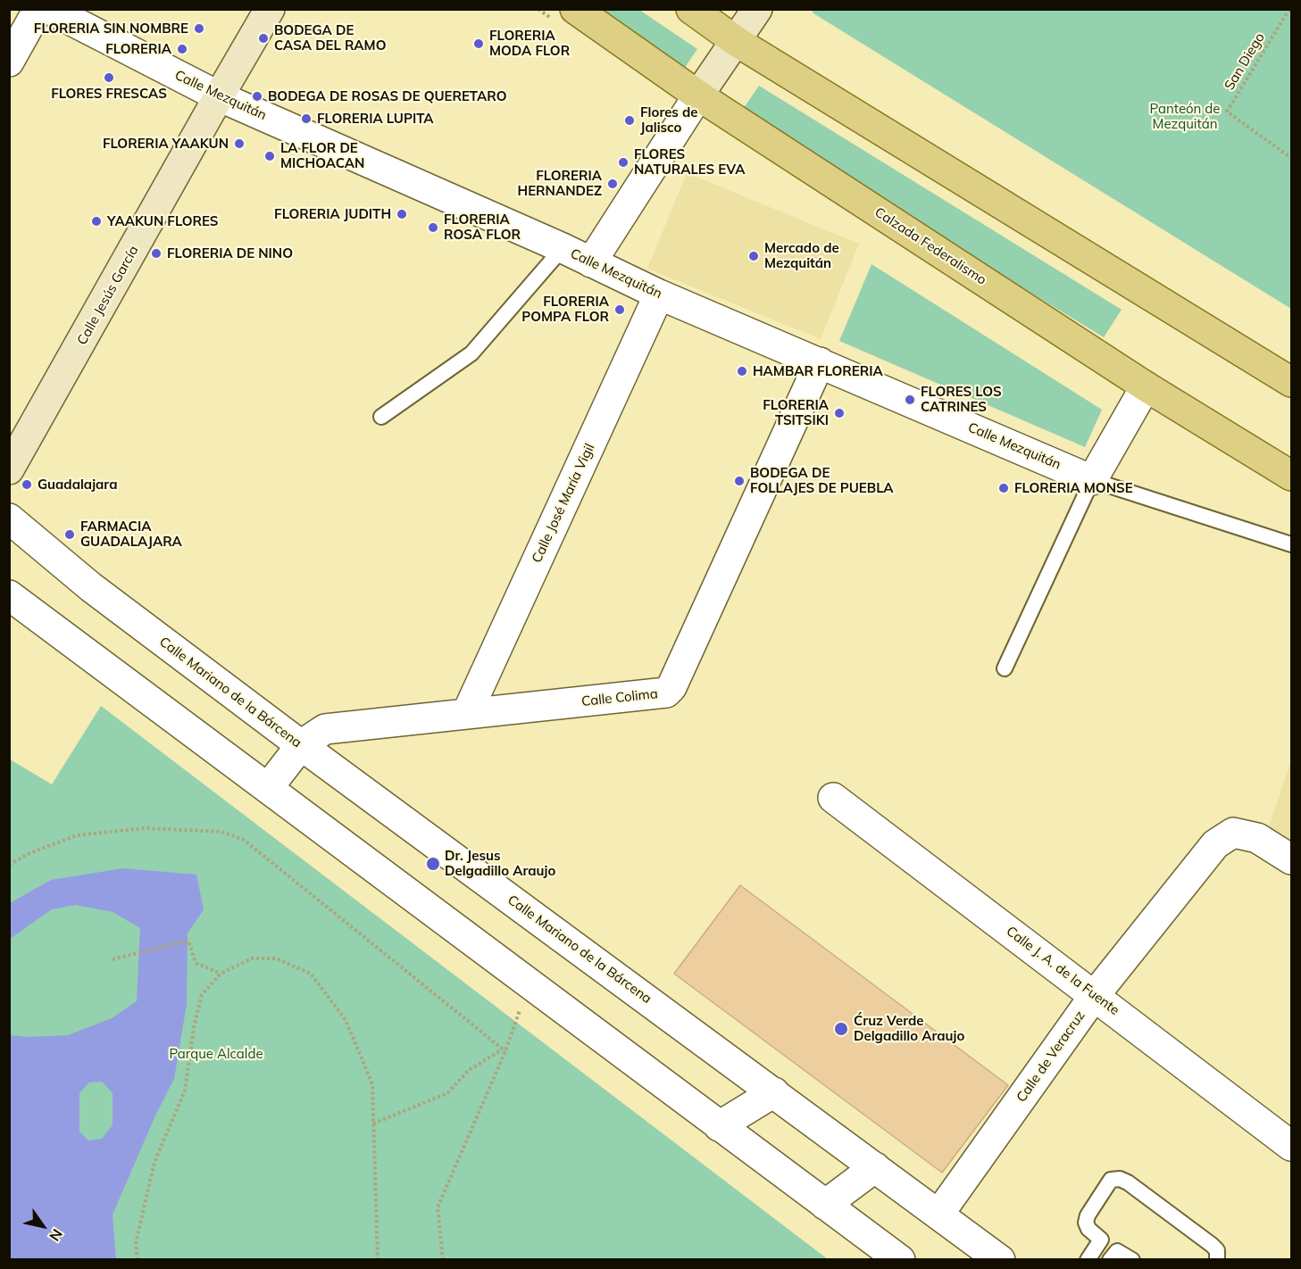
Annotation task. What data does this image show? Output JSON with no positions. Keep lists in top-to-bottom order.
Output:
{
  "streets": {
    "main road": ["Calzada Federalismo"],
    "street": [
      "Calle Mezquitán",
      "Calle Jesús García",
      "Calle José María Vigil",
      "Calle Mariano de la Bárcena",
      "Calle Colima",
      "Calle J. A. de la Fuente",
      "Calle de Veracruz"
    ],
    "path": ["San Diego"]
  },
  "crossings": [
    ["Calle Mezquitán", "Calle Jesús García"],
    ["Calle Mezquitán", "Calle José María Vigil"],
    ["Calle Mezquitán", "Calle Colima"],
    ["Calle José María Vigil", "Calle Colima"],
    ["Calle Mariano de la Bárcena", "Calle Colima"],
    ["Calle Mariano de la Bárcena", "Calle de Veracruz"],
    ["Calle J. A. de la Fuente", "Calle de Veracruz"]
  ],
  "parks": ["Panteón de Mezquitán", "Parque Alcalde"],
  "places": [
    "FLORERIA SIN NOMBRE",
    "BODEGA DE CASA DEL RAMO",
    "FLORERIA MODA FLOR",
    "FLORERIA",
    "FLORES FRESCAS",
    "BODEGA DE ROSAS DE QUERETARO",
    "FLORERIA LUPITA",
    "Flores de Jalisco",
    "FLORERIA YAAKUN",
    "LA FLOR DE MICHOACAN",
    "FLORES NATURALES EVA",
    "FLORERIA HERNANDEZ",
    "FLORERIA JUDITH",
    "YAAKUN FLORES",
    "FLORERIA ROSA FLOR",
    "FLORERIA DE NINO",
    "Mercado de Mezquitán",
    "FLORERIA POMPA FLOR",
    "HAMBAR FLORERIA",
    "FLORES LOS CATRINES",
    "FLORERIA TSITSIKI",
    "BODEGA DE FOLLAJES DE PUEBLA",
    "Guadalajara",
    "FLORERIA MONSE",
    "FARMACIA GUADALAJARA",
    "Dr. Jesus Delgadillo Araujo",
    "Ćruz Verde Delgadillo Araujo"
  ],
  "north": "bottom right"
}
